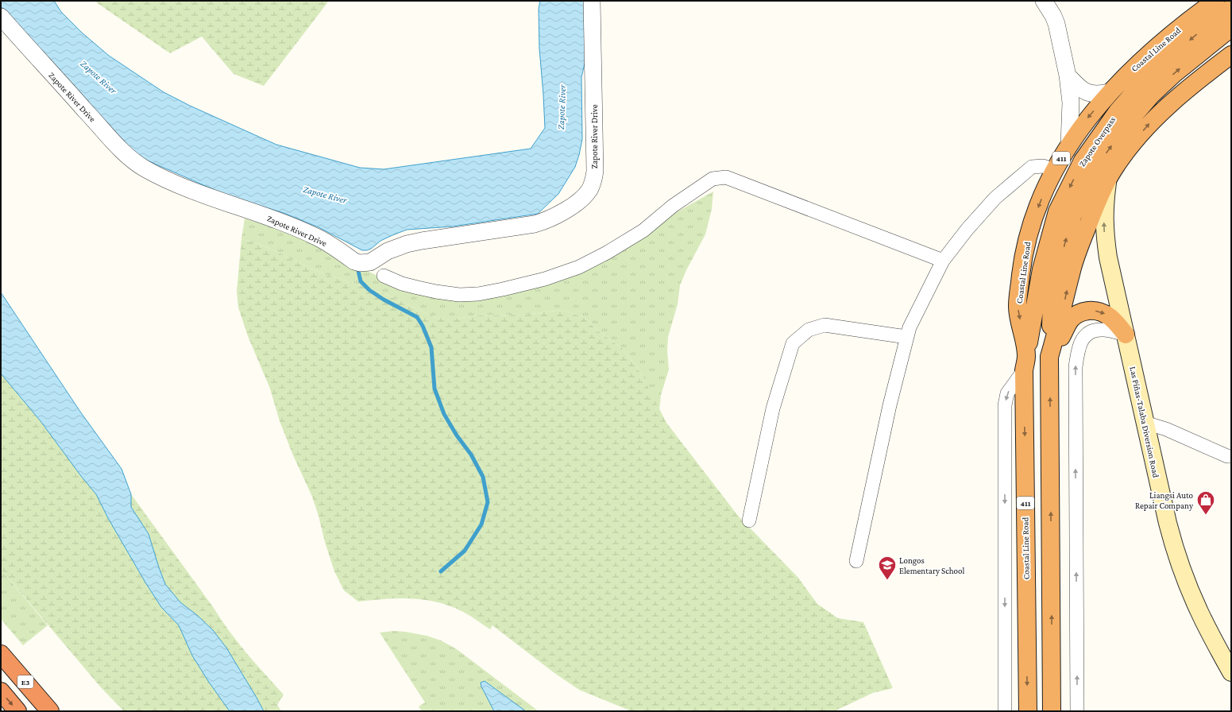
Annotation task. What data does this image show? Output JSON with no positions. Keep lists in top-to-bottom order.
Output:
{
  "streets": {
    "highway": [
      "Coastal Line Road",
      "Zapote Overpass",
      "411",
      "E3"
    ],
    "main road": ["Las Piñas-Talaba Diversion Road"],
    "street": ["Zapote River Drive"]
  },
  "crossings": [
    ["Coastal Line Road", "Zapote Overpass"],
    ["Zapote Overpass", "411"],
    ["411", "Las Piñas-Talaba Diversion Road"]
  ],
  "water": ["Zapote River"],
  "places": {
    "shop": ["Liangsi Auto Repair Company"],
    "school or university": ["Longos Elementary School"]
  }
}
